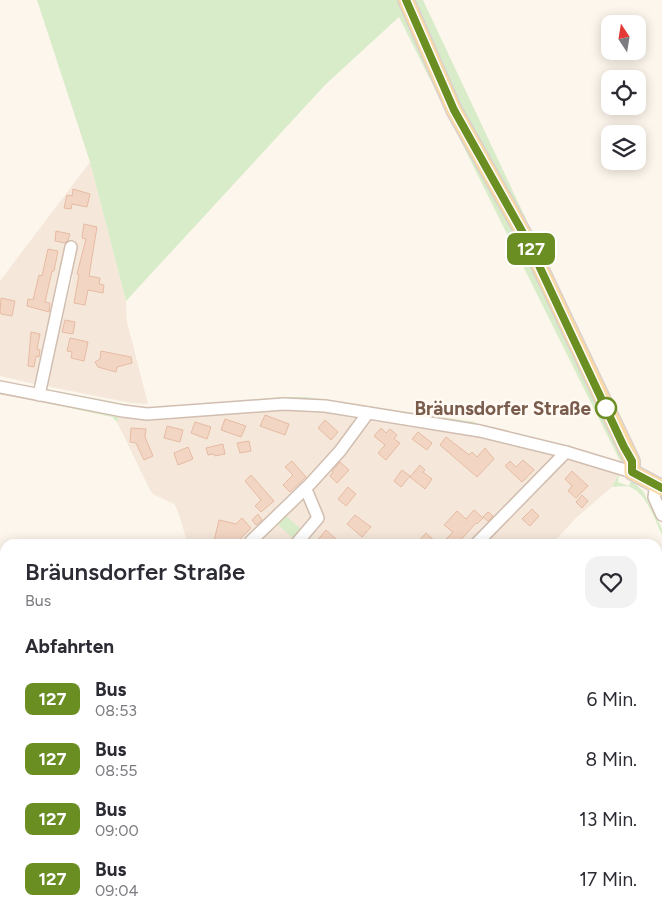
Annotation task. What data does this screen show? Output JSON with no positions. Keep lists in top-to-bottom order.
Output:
{
  "places": ["Bräunsdorfer Straße"],
  "lines": ["bus line 127"],
  "north": "top",
  "page": {
    "on_map": "127",
    "heading": [
      ["Bräunsdorfer Straße", "Bus"],
      "Abfahrten"
    ],
    "list": [
      {
        "mark": "127",
        "name": "Bus",
        "note": "08:53",
        "value": "6 Min."
      },
      {
        "mark": "127",
        "name": "Bus",
        "note": "08:55",
        "value": "8 Min."
      },
      {
        "mark": "127",
        "name": "Bus",
        "note": "09:00",
        "value": "13 Min."
      },
      {
        "mark": "127",
        "name": "Bus",
        "note": "09:04",
        "value": "17 Min."
      }
    ]
  }
}
